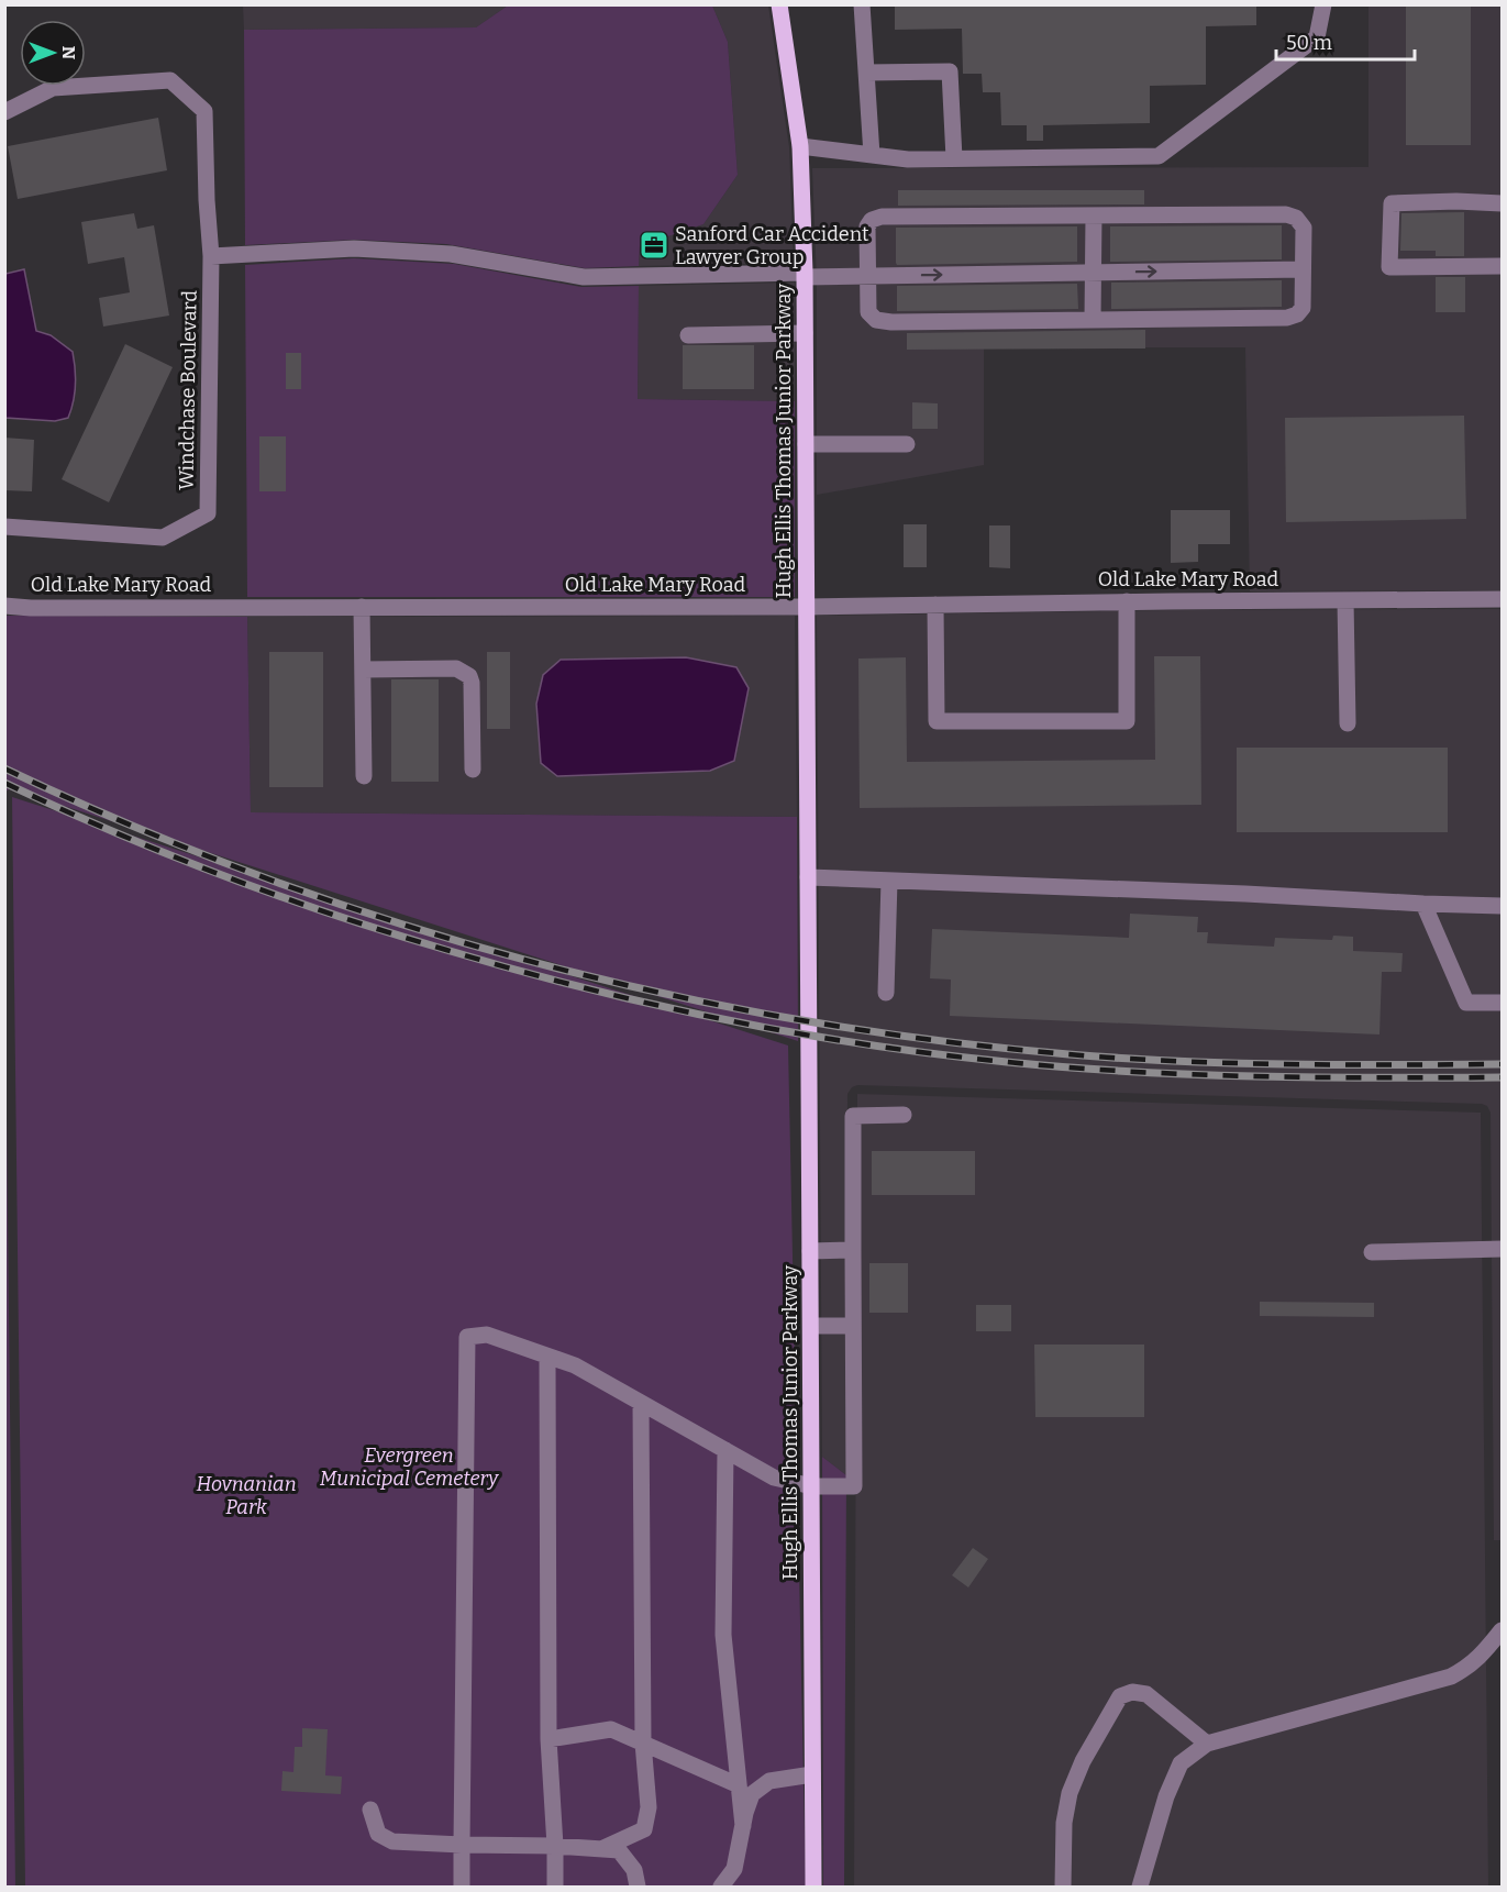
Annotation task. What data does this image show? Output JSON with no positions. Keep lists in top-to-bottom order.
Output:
{
  "streets": {
    "main road": ["Hugh Ellis Thomas Junior Parkway"],
    "street": ["Windchase Boulevard", "Old Lake Mary Road"]
  },
  "crossings": [
    ["Hugh Ellis Thomas Junior Parkway", "Old Lake Mary Road"]
  ],
  "parks": ["Evergreen Municipal Cemetery", "Hovnanian Park"],
  "places": {
    "office": ["Sanford Car Accident Lawyer Group"]
  },
  "scale_bar": "50 m",
  "north": "right"
}
